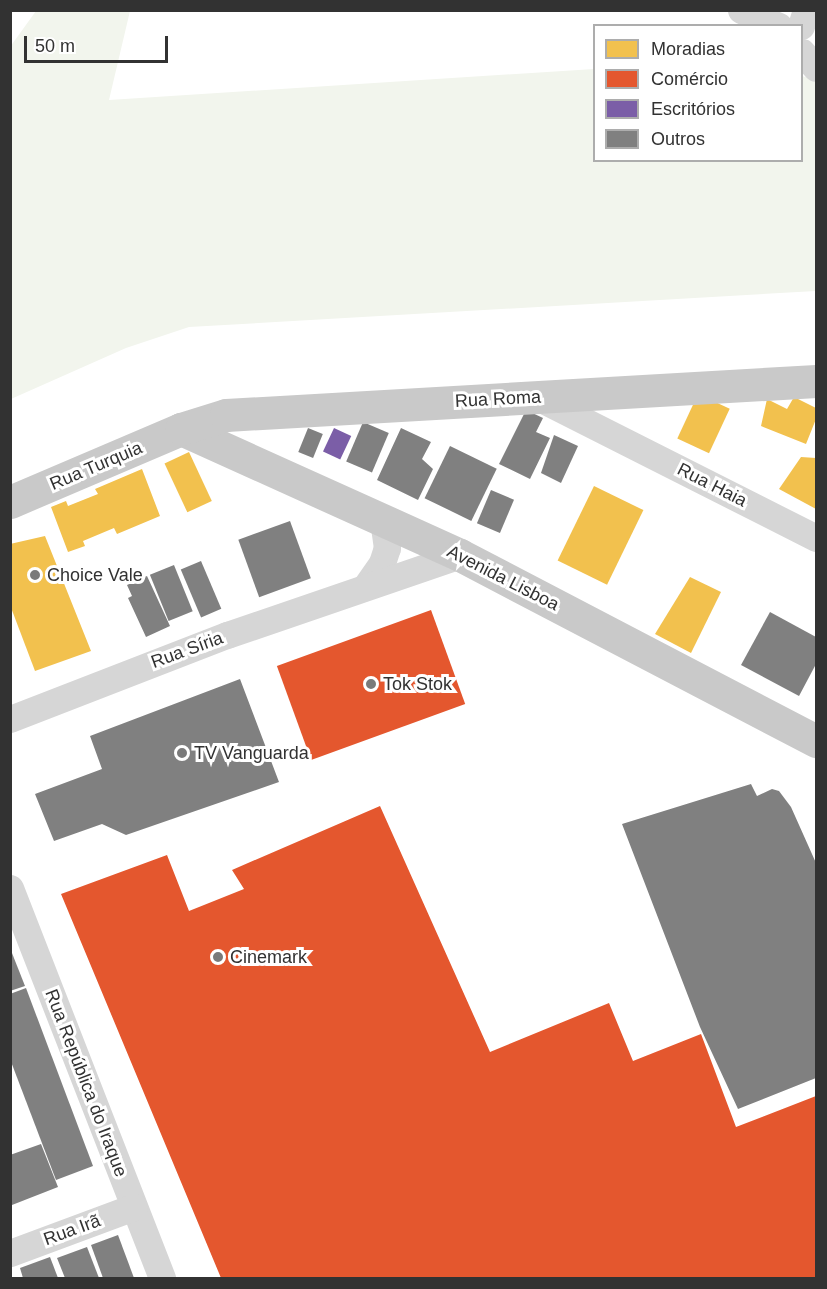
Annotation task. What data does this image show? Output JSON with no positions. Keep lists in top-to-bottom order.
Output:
{
  "streets": {
    "main road": ["Rua Roma", "Rua Turquia", "Avenida Lisboa"],
    "street": [
      "Rua Haia",
      "Rua Síria",
      "Rua República do Iraque",
      "Rua Irã"
    ]
  },
  "crossings": [
    ["Rua Roma", "Rua Turquia"],
    ["Rua Roma", "Rua Haia"],
    ["Rua Roma", "Avenida Lisboa"],
    ["Rua Turquia", "Avenida Lisboa"],
    ["Avenida Lisboa", "Rua Síria"],
    ["Rua República do Iraque", "Rua Irã"]
  ],
  "places": [
    "Choice Vale",
    "Tok Stok",
    "TV Vanguarda",
    "Cinemark"
  ],
  "legend": [
    "Moradias",
    "Comércio",
    "Escritórios",
    "Outros"
  ],
  "scale_bar": "50 m"
}
